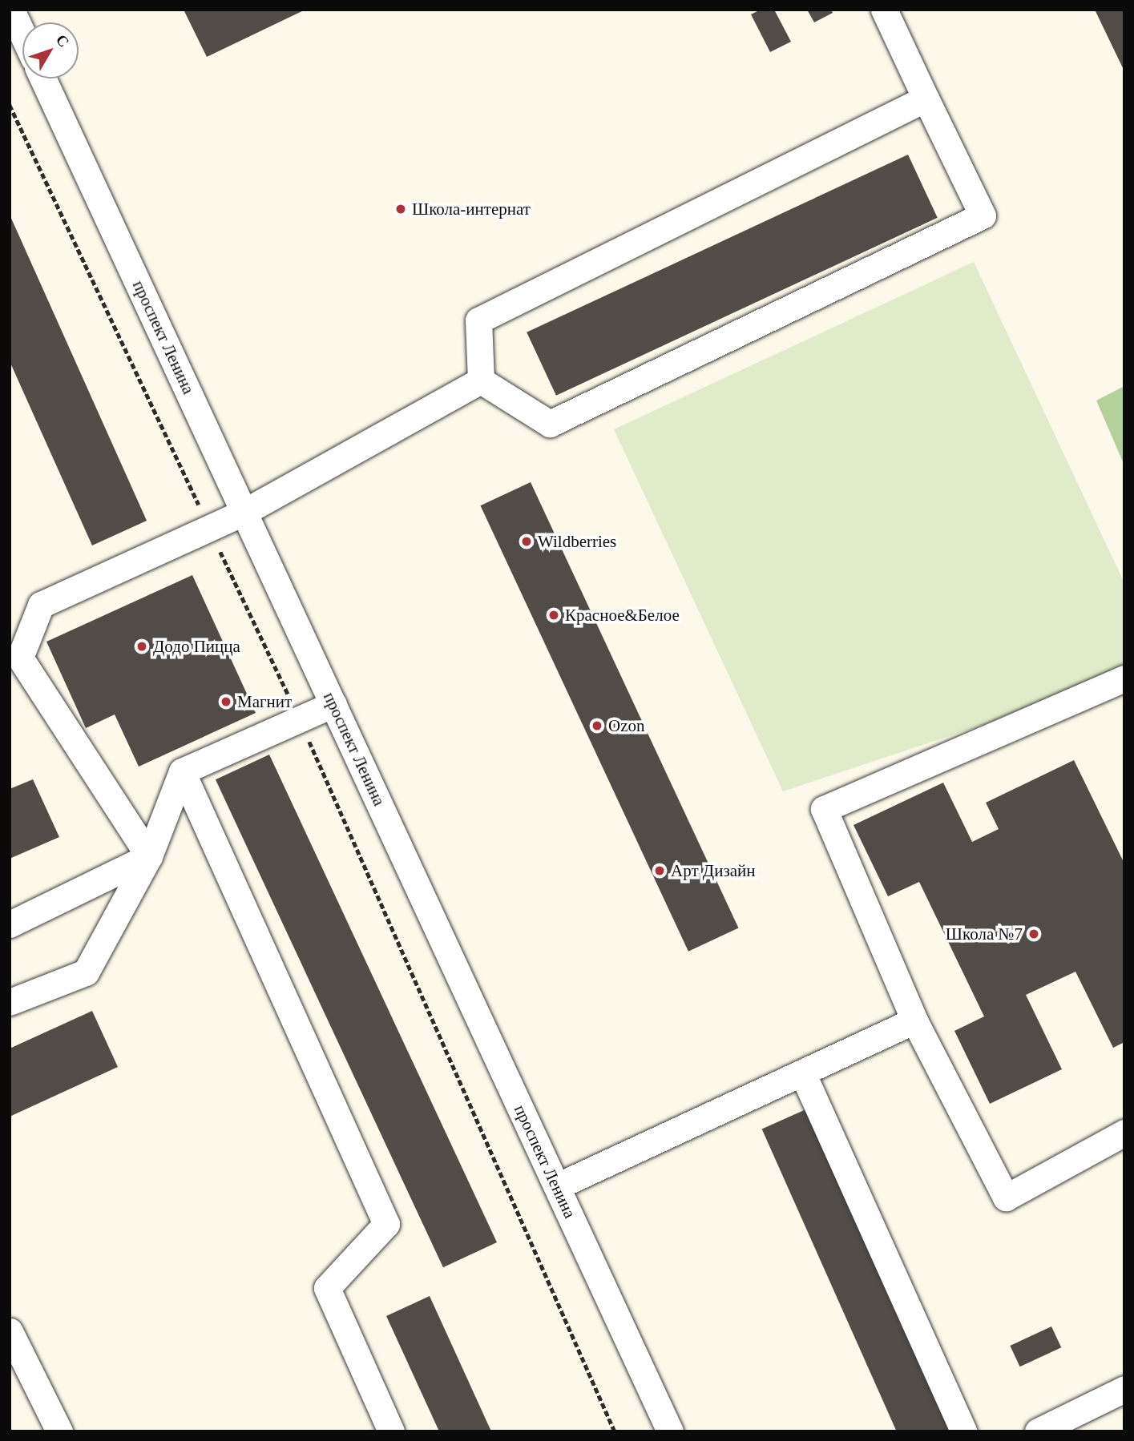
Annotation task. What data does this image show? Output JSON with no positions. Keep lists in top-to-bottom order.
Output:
{
  "streets": {
    "street": ["проспект Ленина"]
  },
  "places": [
    "Школа-интернат",
    "Wildberries",
    "Красное&Белое",
    "Додо Пицца",
    "Магнит",
    "Ozon",
    "Арт Дизайн",
    "Школа №7"
  ],
  "north": "top right"
}
